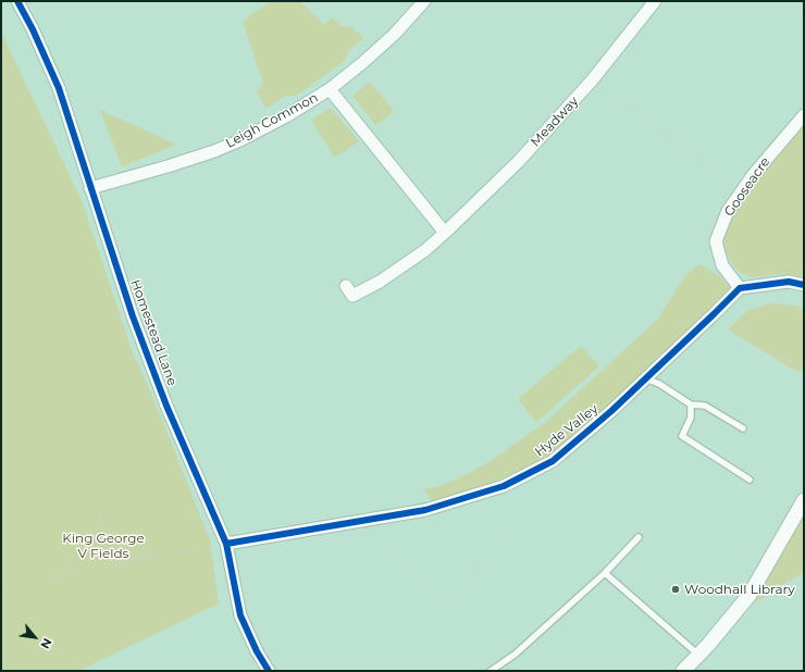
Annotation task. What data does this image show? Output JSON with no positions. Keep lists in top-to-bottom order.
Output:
{
  "streets": {
    "street": [
      "Leigh Common",
      "Meadway",
      "Gooseacre",
      "Homestead Lane",
      "Hyde Valley"
    ]
  },
  "crossings": [
    ["Leigh Common", "Homestead Lane"],
    ["Gooseacre", "Hyde Valley"],
    ["Homestead Lane", "Hyde Valley"]
  ],
  "parks": ["King George V Fields"],
  "places": ["Woodhall Library"],
  "north": "bottom right"
}
